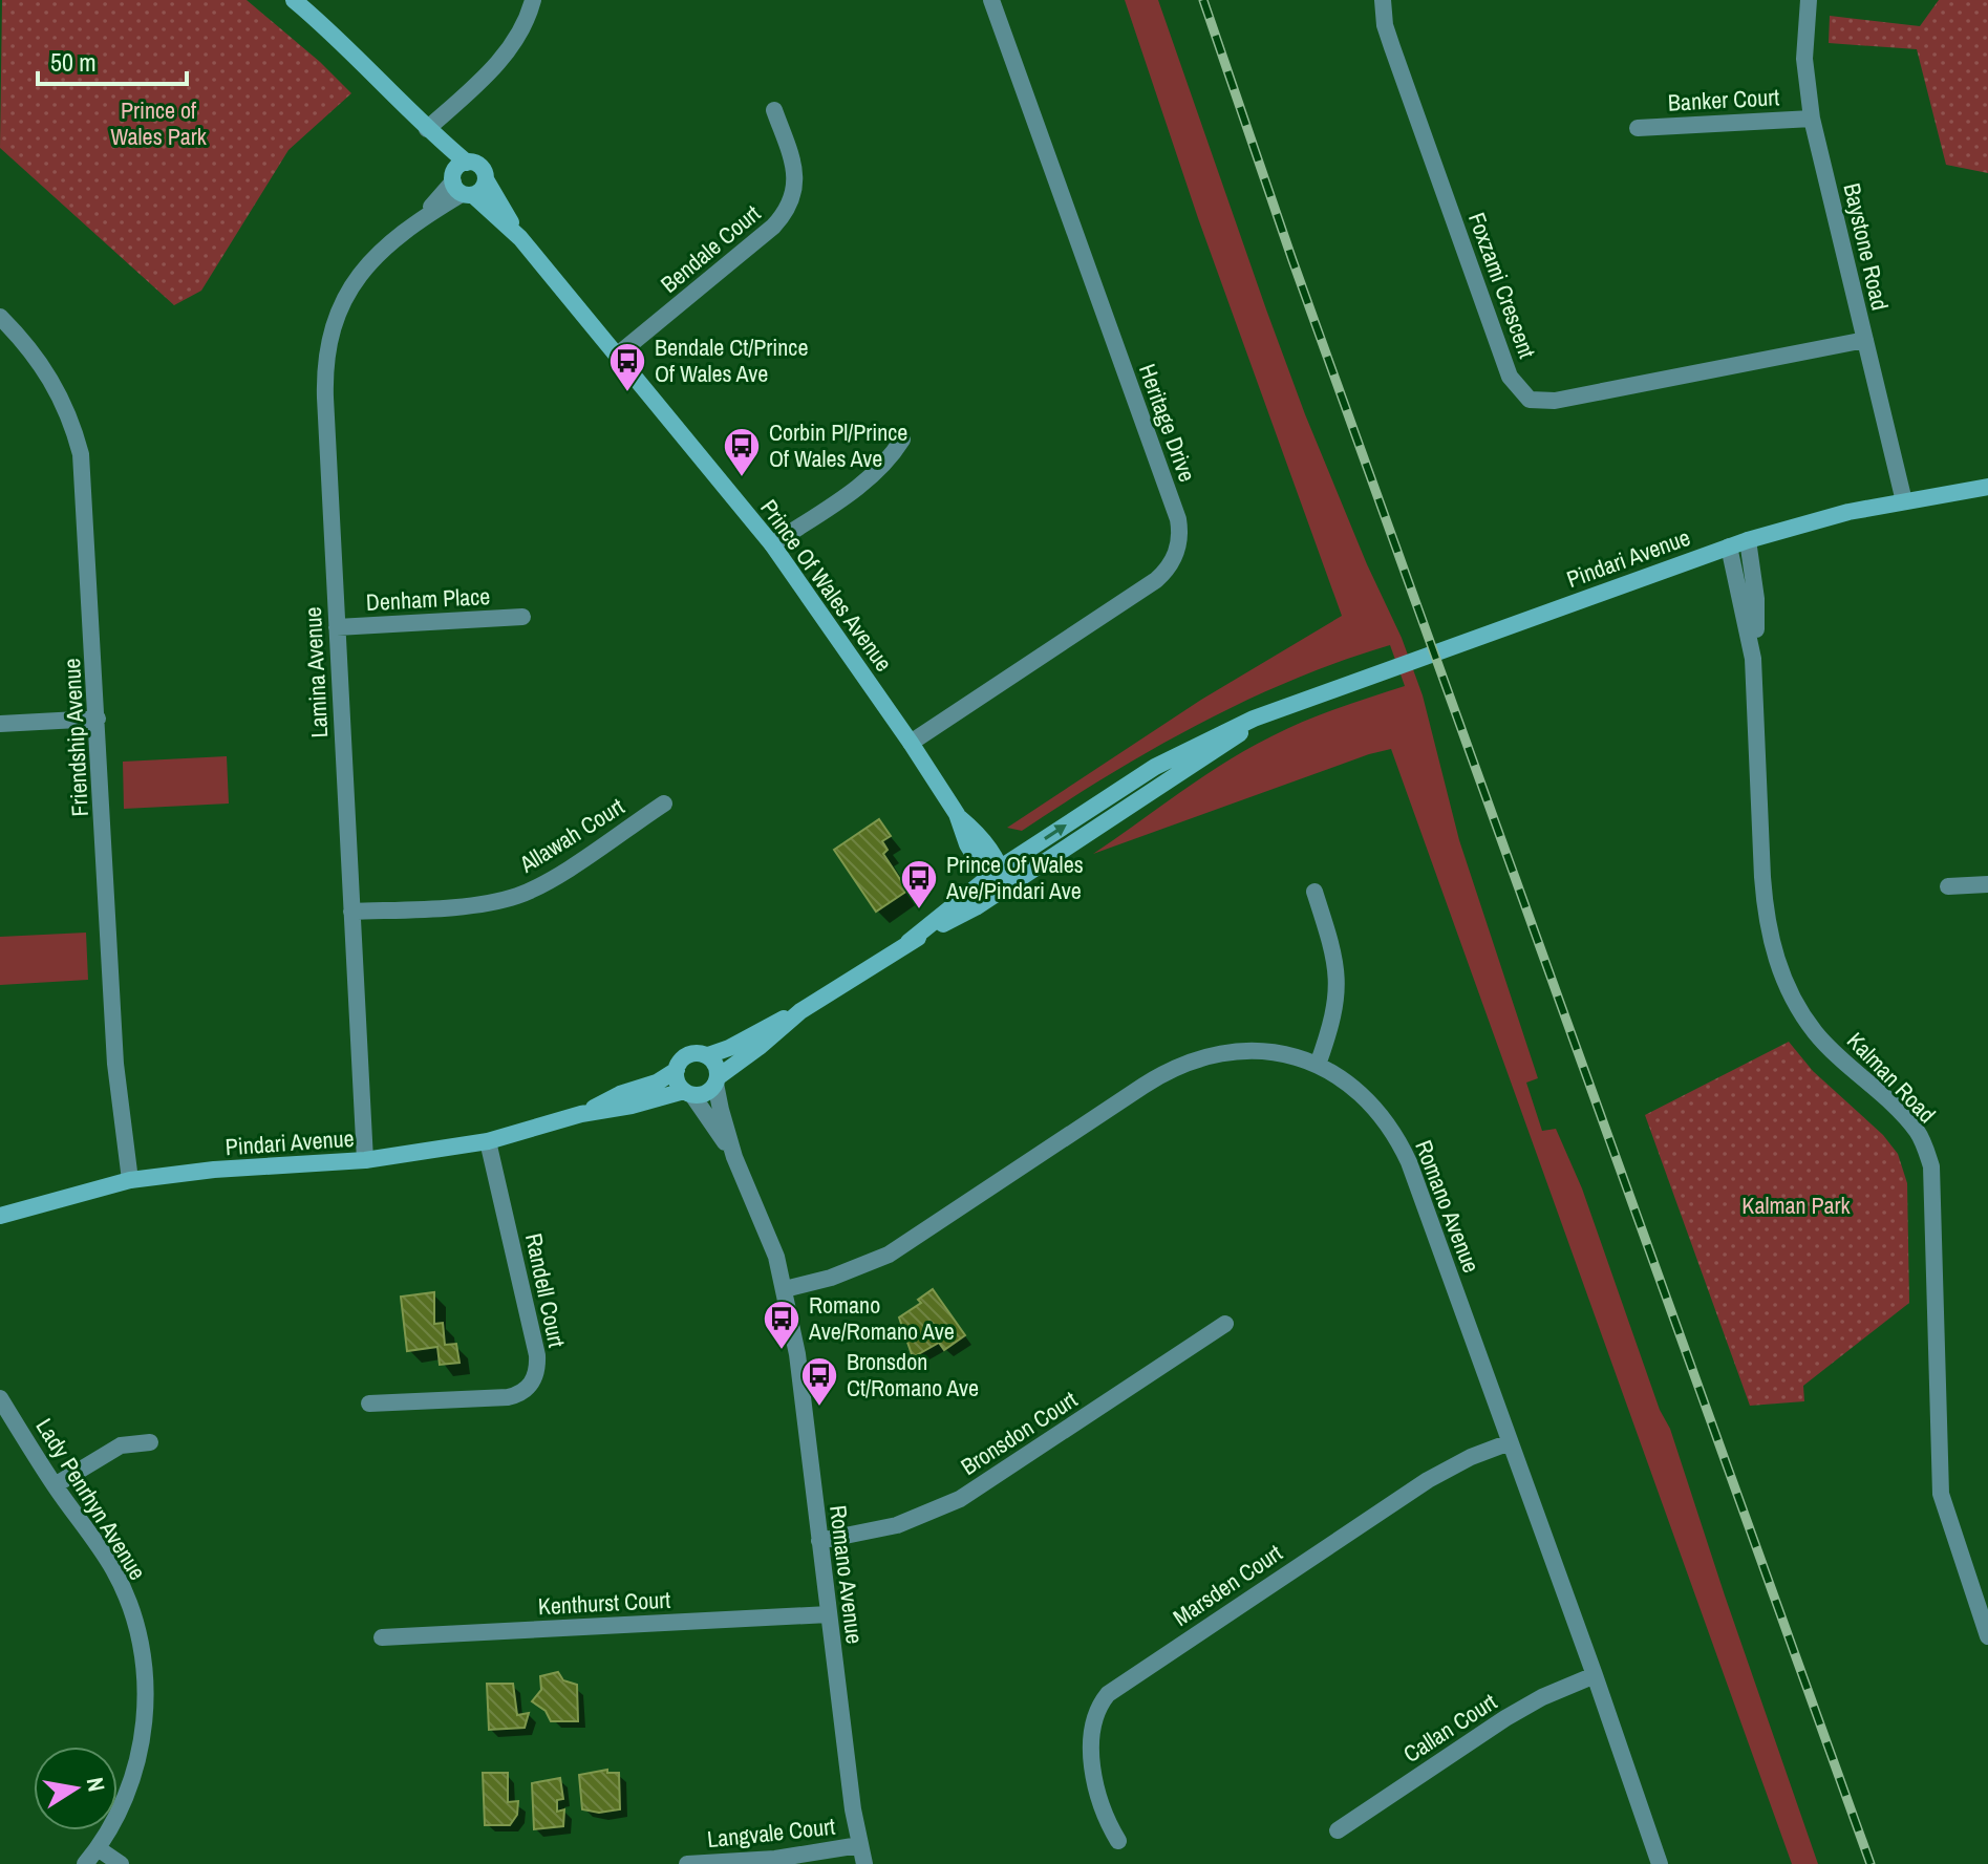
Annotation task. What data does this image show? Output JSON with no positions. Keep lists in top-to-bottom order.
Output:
{
  "streets": {
    "street": [
      "Banker Court",
      "Baystone Road",
      "Bendale Court",
      "Foxzami Crescent",
      "Heritage Drive",
      "Pindari Avenue",
      "Prince Of Wales Avenue",
      "Denham Place",
      "Lamina Avenue",
      "Friendship Avenue",
      "Allawah Court",
      "Kalman Road",
      "Romano Avenue",
      "Randell Court",
      "Bronsdon Court",
      "Lady Penrhyn Avenue",
      "Marsden Court",
      "Kenthurst Court",
      "Callan Court",
      "Langvale Court"
    ]
  },
  "crossings": [
    ["Banker Court", "Baystone Road"],
    ["Baystone Road", "Foxzami Crescent"],
    ["Baystone Road", "Pindari Avenue"],
    ["Bendale Court", "Prince Of Wales Avenue"],
    ["Heritage Drive", "Prince Of Wales Avenue"],
    ["Pindari Avenue", "Prince Of Wales Avenue"],
    ["Pindari Avenue", "Lamina Avenue"],
    ["Pindari Avenue", "Friendship Avenue"],
    ["Pindari Avenue", "Kalman Road"],
    ["Pindari Avenue", "Romano Avenue"],
    ["Pindari Avenue", "Randell Court"],
    ["Prince Of Wales Avenue", "Lamina Avenue"],
    ["Denham Place", "Lamina Avenue"],
    ["Lamina Avenue", "Allawah Court"],
    ["Romano Avenue", "Bronsdon Court"],
    ["Romano Avenue", "Marsden Court"],
    ["Romano Avenue", "Kenthurst Court"],
    ["Romano Avenue", "Callan Court"],
    ["Romano Avenue", "Langvale Court"]
  ],
  "parks": ["Prince of Wales Park", "Kalman Park"],
  "places": {
    "bus stop": [
      "Bendale Ct/Prince Of Wales Ave",
      "Corbin Pl/Prince Of Wales Ave",
      "Prince Of Wales Ave/Pindari Ave",
      "Romano Ave/Romano Ave",
      "Bronsdon Ct/Romano Ave"
    ]
  },
  "scale_bar": "50 m",
  "north": "right"
}
